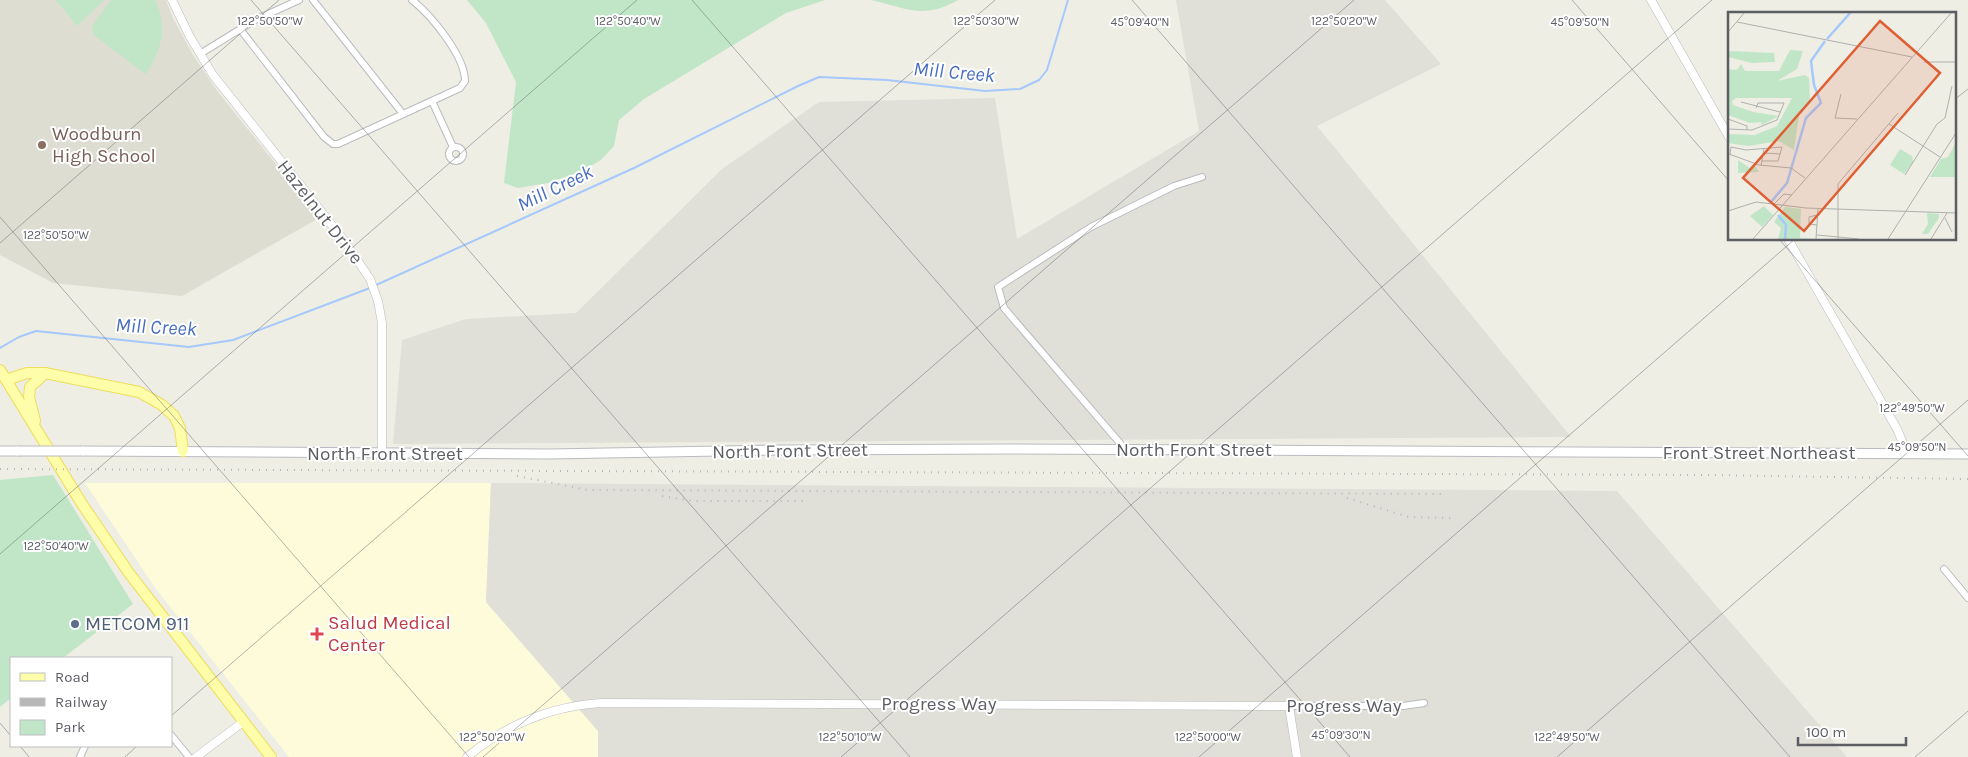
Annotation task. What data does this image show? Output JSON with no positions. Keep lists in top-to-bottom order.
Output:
{
  "streets": {
    "main road": ["North Front Street", "Front Street Northeast"],
    "street": ["Hazelnut Drive", "Progress Way"]
  },
  "crossings": [
    ["Hazelnut Drive", "North Front Street"],
    ["North Front Street", "Front Street Northeast"]
  ],
  "water": ["Mill Creek"],
  "places": {
    "other": ["Woodburn High School", "METCOM 911"],
    "health": ["Salud Medical Center"]
  },
  "legend": ["Road", "Railway", "Park"],
  "scale_bar": "100 m",
  "coordinates": [
    "122°50'50\"W",
    "122°50'40\"W",
    "122°50'30\"W",
    "122°50'20\"W",
    "45°09'40\"N",
    "45°09'50\"N",
    "122°49'50\"W",
    "45°09'30\"N",
    "122°50'10\"W",
    "122°50'00\"W"
  ]
}
